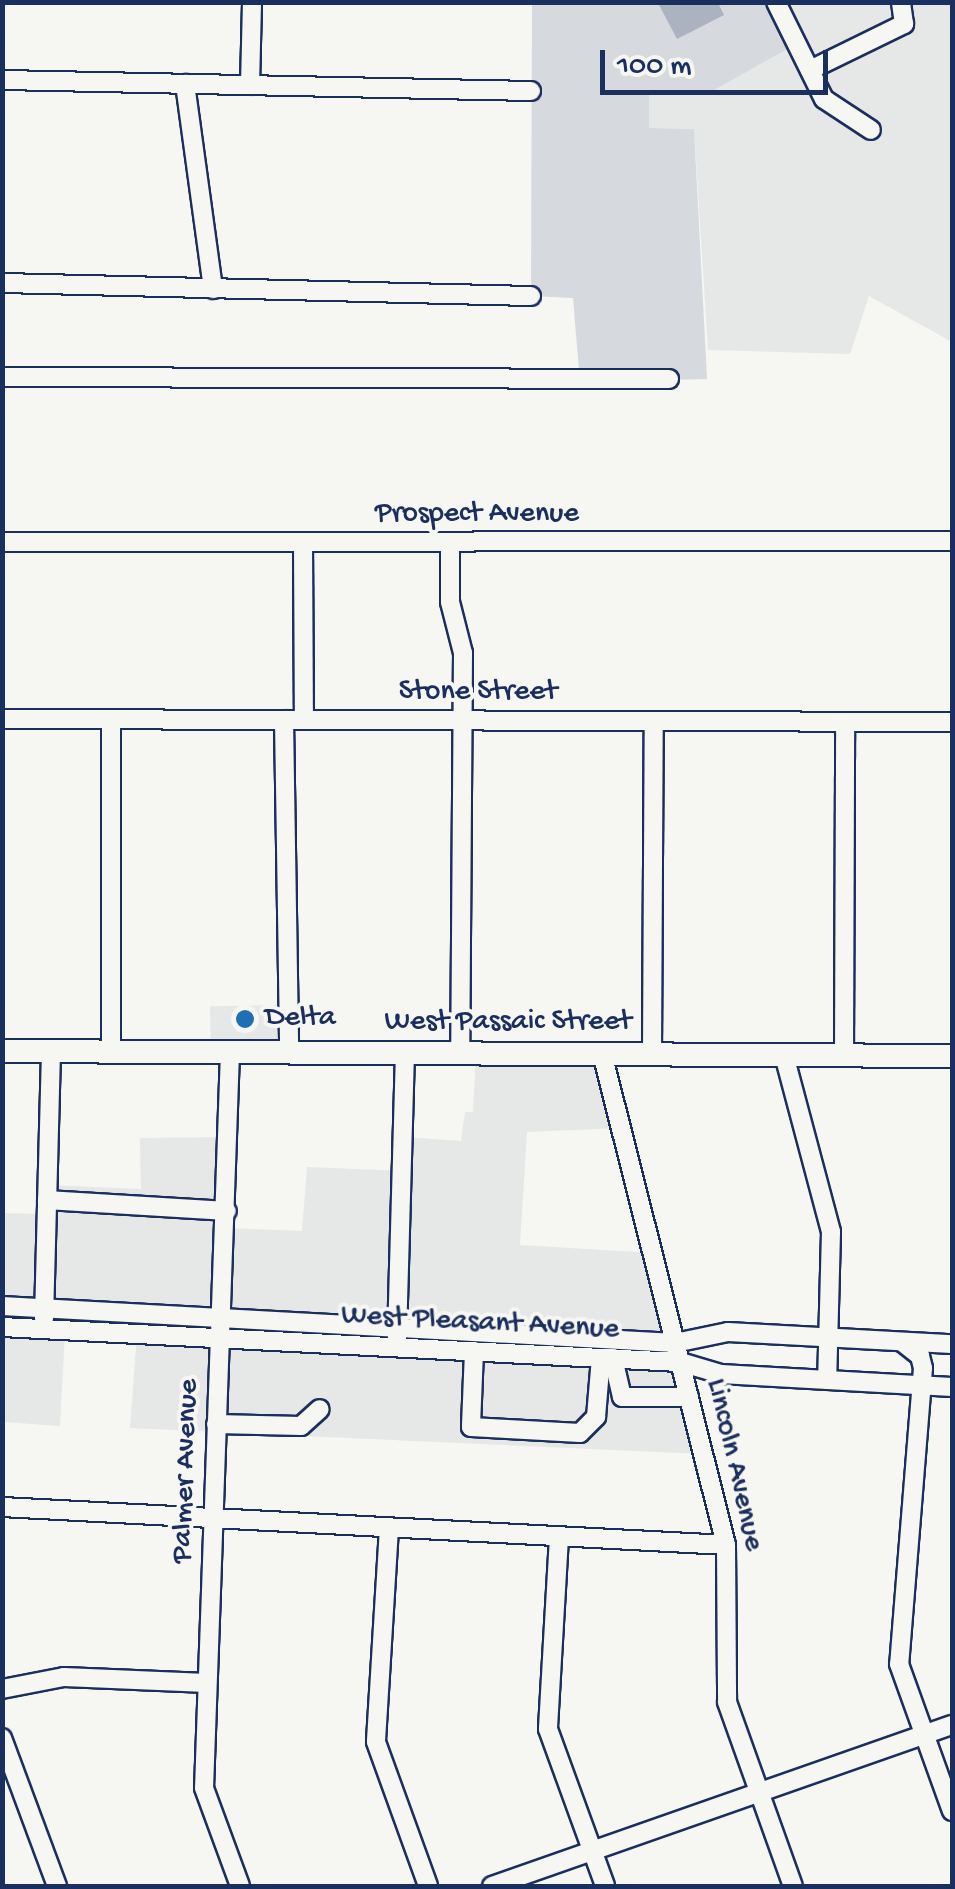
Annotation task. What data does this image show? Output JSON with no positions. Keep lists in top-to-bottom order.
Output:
{
  "streets": {
    "main road": ["West Passaic Street"],
    "street": [
      "Prospect Avenue",
      "Stone Street",
      "West Pleasant Avenue",
      "Lincoln Avenue",
      "Palmer Avenue"
    ]
  },
  "crossings": [
    ["West Passaic Street", "Lincoln Avenue"],
    ["West Passaic Street", "Palmer Avenue"],
    ["West Pleasant Avenue", "Lincoln Avenue"],
    ["West Pleasant Avenue", "Palmer Avenue"]
  ],
  "places": ["Delta"],
  "scale_bar": "100 m"
}
